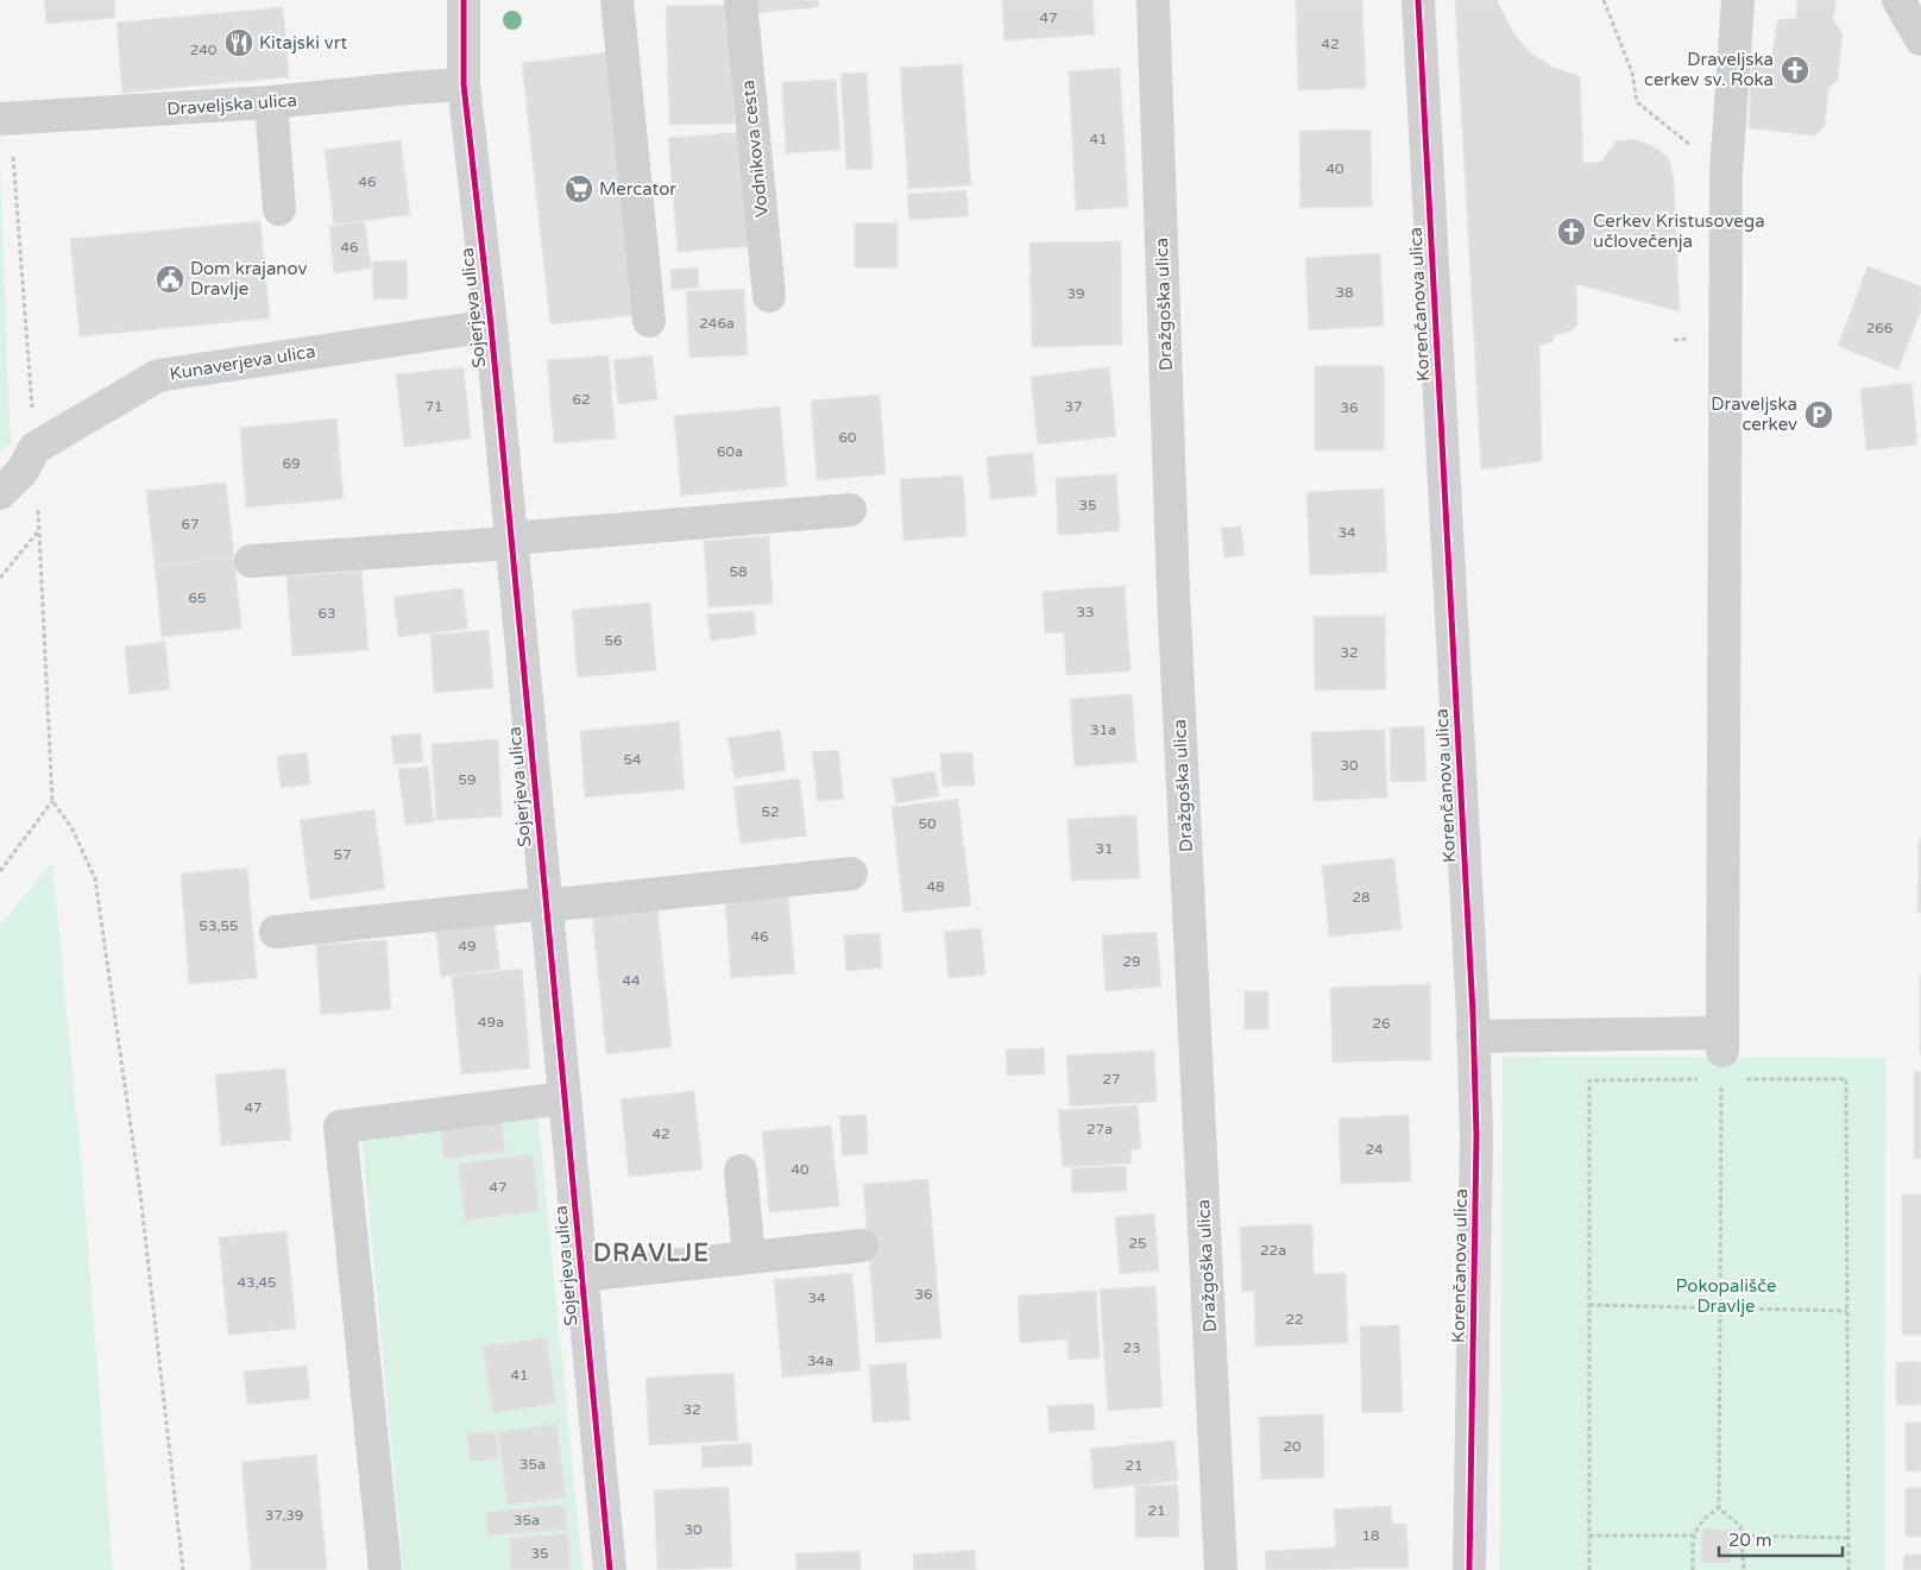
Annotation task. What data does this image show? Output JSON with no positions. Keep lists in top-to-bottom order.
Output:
{
  "streets": {
    "street": [
      "Draveljska ulica",
      "Vodnikova cesta",
      "Dražgoška ulica",
      "Korenčanova ulica",
      "Sojerjeva ulica",
      "Kunaverjeva ulica"
    ]
  },
  "crossings": [
    ["Draveljska ulica", "Sojerjeva ulica"],
    ["Sojerjeva ulica", "Kunaverjeva ulica"]
  ],
  "districts": ["DRAVLJE"],
  "parks": ["Pokopališče Dravlje"],
  "places": {
    "restaurant": ["Kitajski vrt"],
    "church": ["Draveljska cerkev sv. Roka", "Cerkev Kristusovega učlovečenja"],
    "supermarket": ["Mercator"],
    "public building": ["Dom krajanov Dravlje"],
    "parking": ["Draveljska cerkev"]
  },
  "house_numbers": [
    "47",
    "42",
    "240",
    "41",
    "40",
    "46",
    "46",
    "38",
    "39",
    "246a",
    "266",
    "62",
    "71",
    "37",
    "36",
    "60",
    "60a",
    "69",
    "35",
    "67",
    "34",
    "58",
    "65",
    "33",
    "63",
    "56",
    "32",
    "31a",
    "54",
    "30",
    "59",
    "52",
    "50",
    "31",
    "57",
    "48",
    "28",
    "53,55",
    "46",
    "49",
    "29",
    "44",
    "49a",
    "26",
    "27",
    "47",
    "27a",
    "42",
    "24",
    "40",
    "47",
    "25",
    "22a",
    "43,45",
    "36",
    "34",
    "22",
    "23",
    "34a",
    "41",
    "32",
    "20",
    "35a",
    "21",
    "21",
    "37,39",
    "35a",
    "30",
    "18",
    "35"
  ],
  "scale_bar": "20 m"
}
